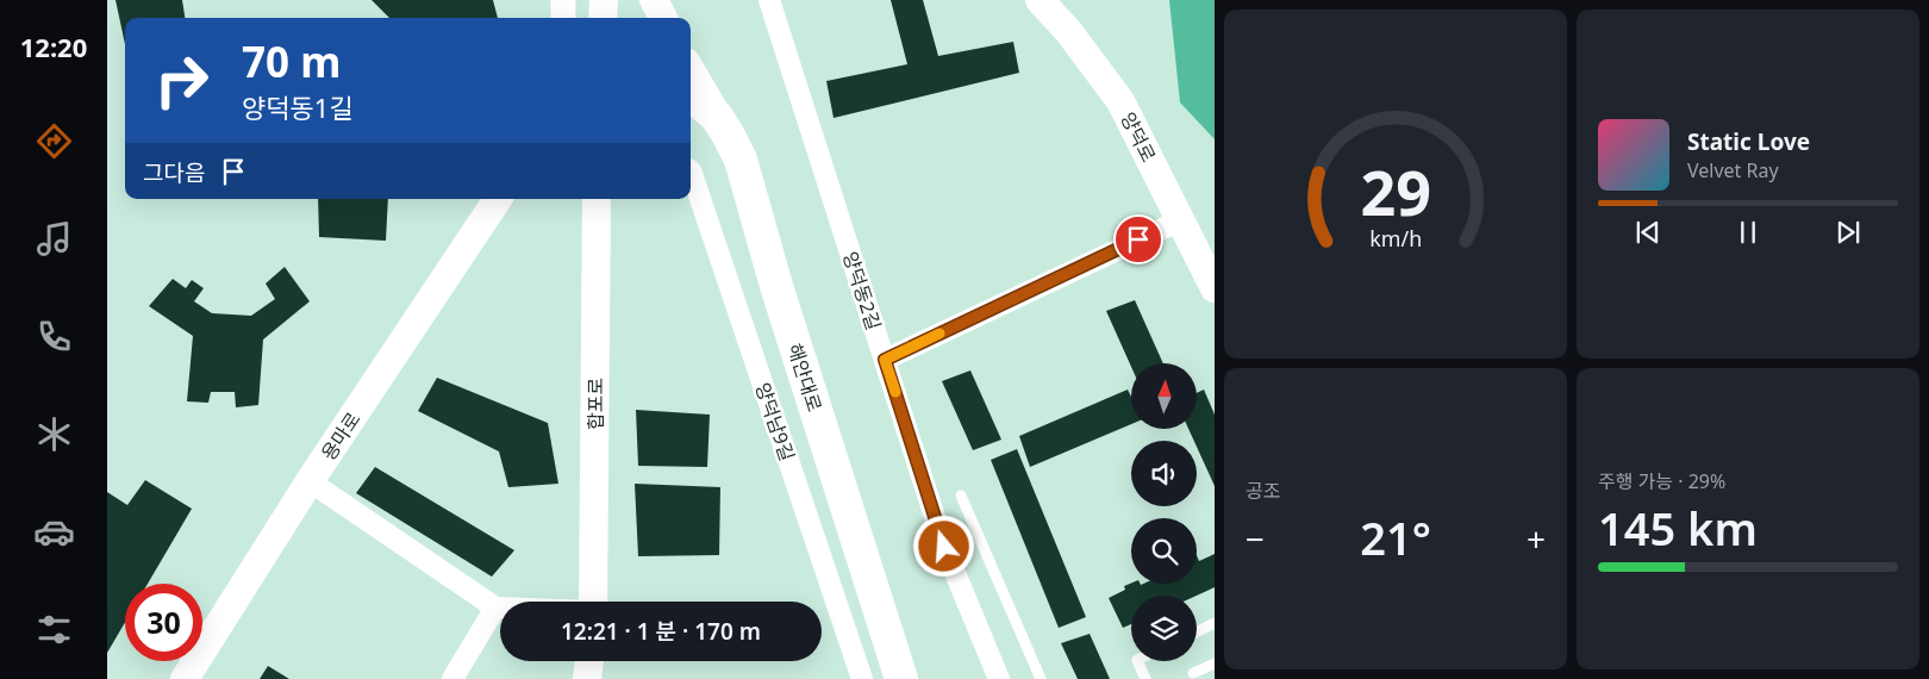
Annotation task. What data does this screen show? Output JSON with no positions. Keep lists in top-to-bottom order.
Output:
{
  "streets": {
    "main road": [
      "양덕로",
      "해안대로",
      "합포로",
      "용마로"
    ],
    "street": ["양덕동2길", "양덕남9길"]
  },
  "north": "top",
  "page": {
    "tabs": "12:20",
    "turn": ["70 m", "양덕동1길"],
    "song": ["Static Love", "Velvet Ray"],
    "then": "그다음",
    "tile": [
      "공조",
      ["주행 가능 · 29%", "145 km"]
    ],
    "heat": ["−", "21°", "+"],
    "limit": "30",
    "trip": "12:21 · 1 분 · 170 m",
    "gauge": ["29", "km/h"]
  }
}
